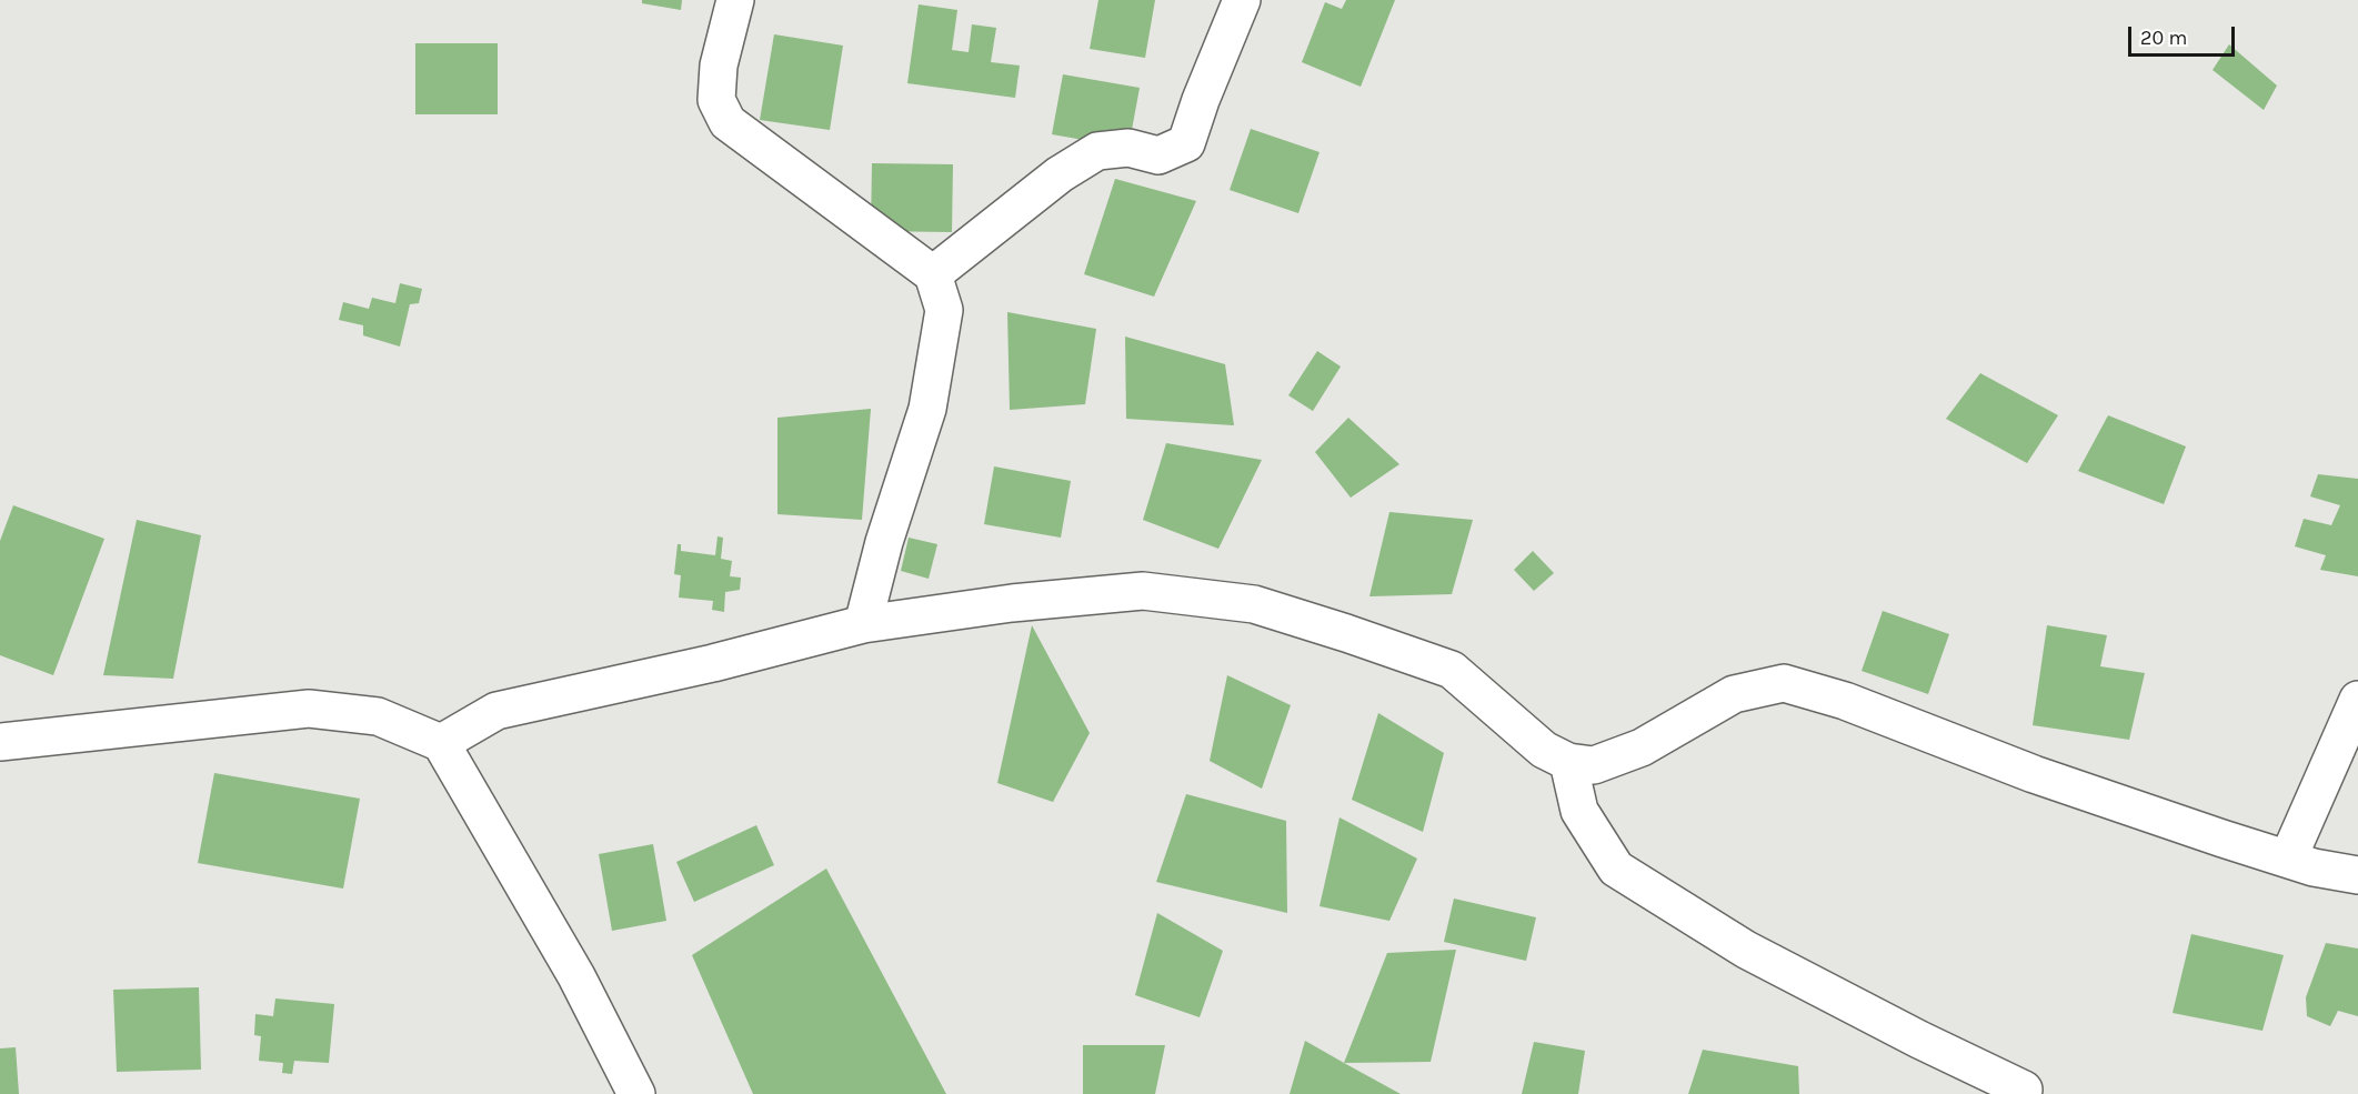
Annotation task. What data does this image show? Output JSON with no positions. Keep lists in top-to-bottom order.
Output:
{
  "scale_bar": "20 m"
}
